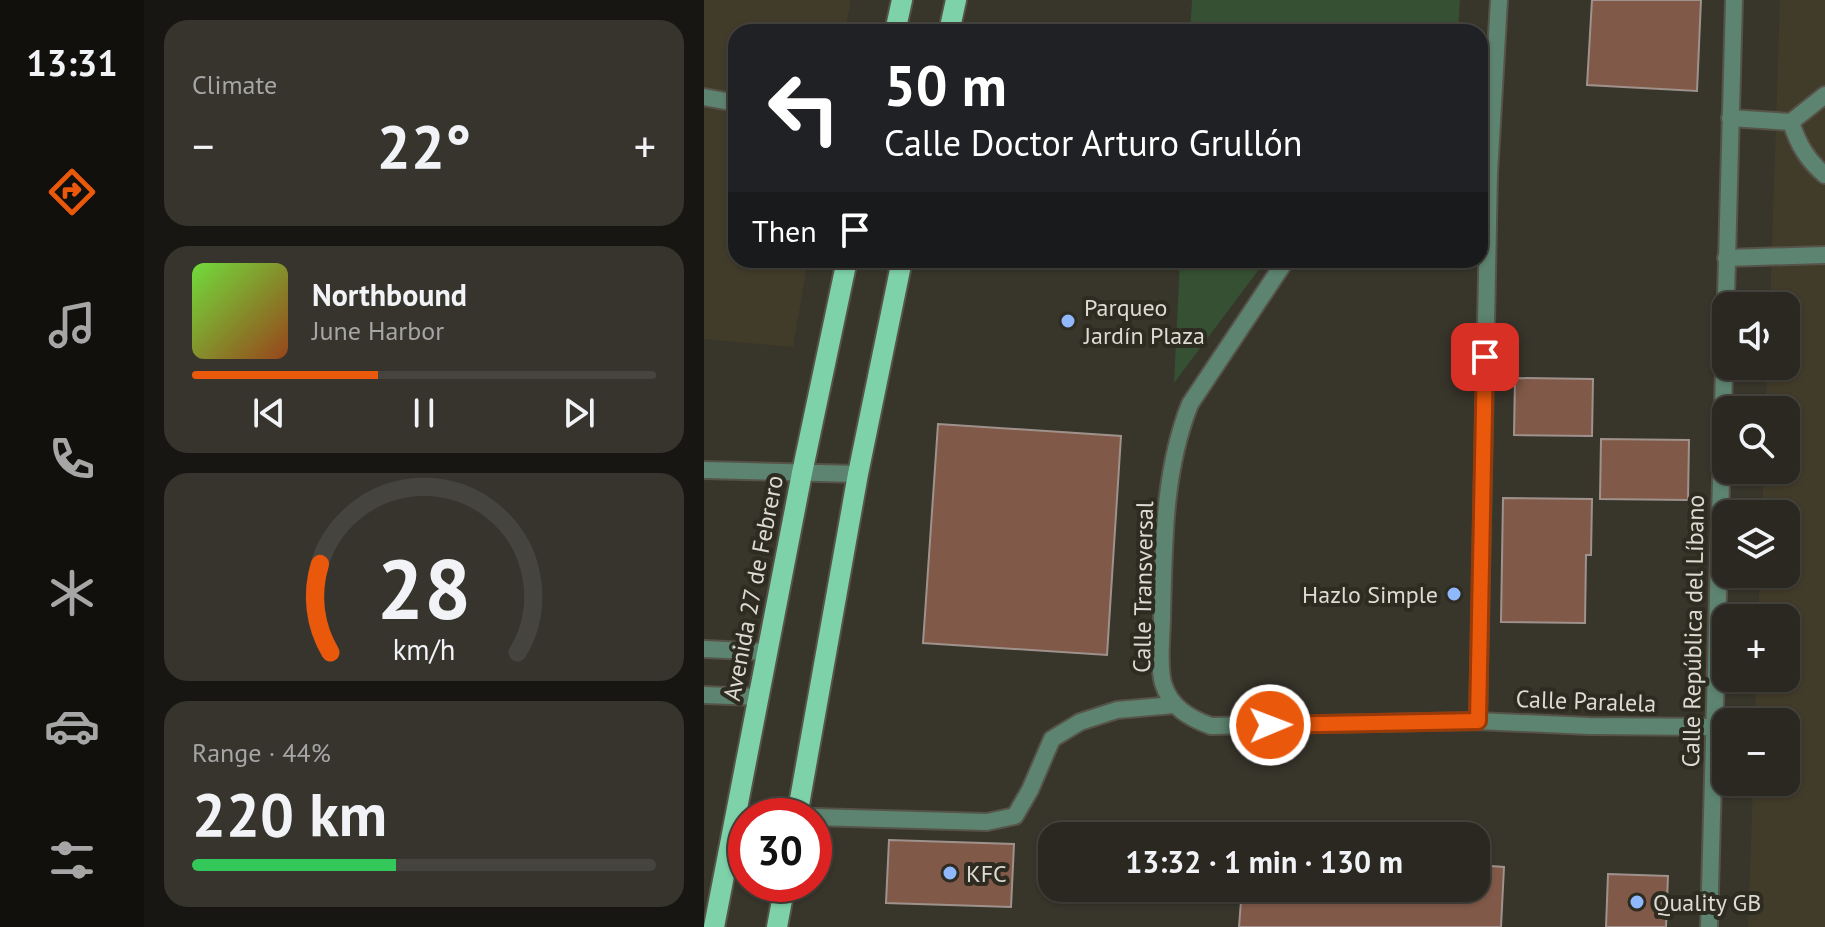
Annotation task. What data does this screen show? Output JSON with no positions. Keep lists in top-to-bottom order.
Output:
{
  "streets": {
    "main road": ["Avenida 27 de Febrero"],
    "street": ["Calle Transversal", "Calle República del Líbano", "Calle Paralela"]
  },
  "crossings": [
    ["Calle Transversal", "Calle Paralela"]
  ],
  "places": [
    "Parqueo Jardín Plaza",
    "Hazlo Simple",
    "KFC",
    "Quality GB"
  ],
  "page": {
    "tabs": "13:31",
    "tile": [
      "Climate",
      ["Range · 44%", "220 km"]
    ],
    "turn": ["50 m", "Calle Doctor Arturo Grullón"],
    "heat": ["−", "22°", "+"],
    "then": "Then",
    "song": ["Northbound", "June Harbor"],
    "map_buttons": ["+", "−"],
    "limit": "30",
    "trip": "13:32 · 1 min · 130 m",
    "gauge": ["28", "km/h"]
  }
}
